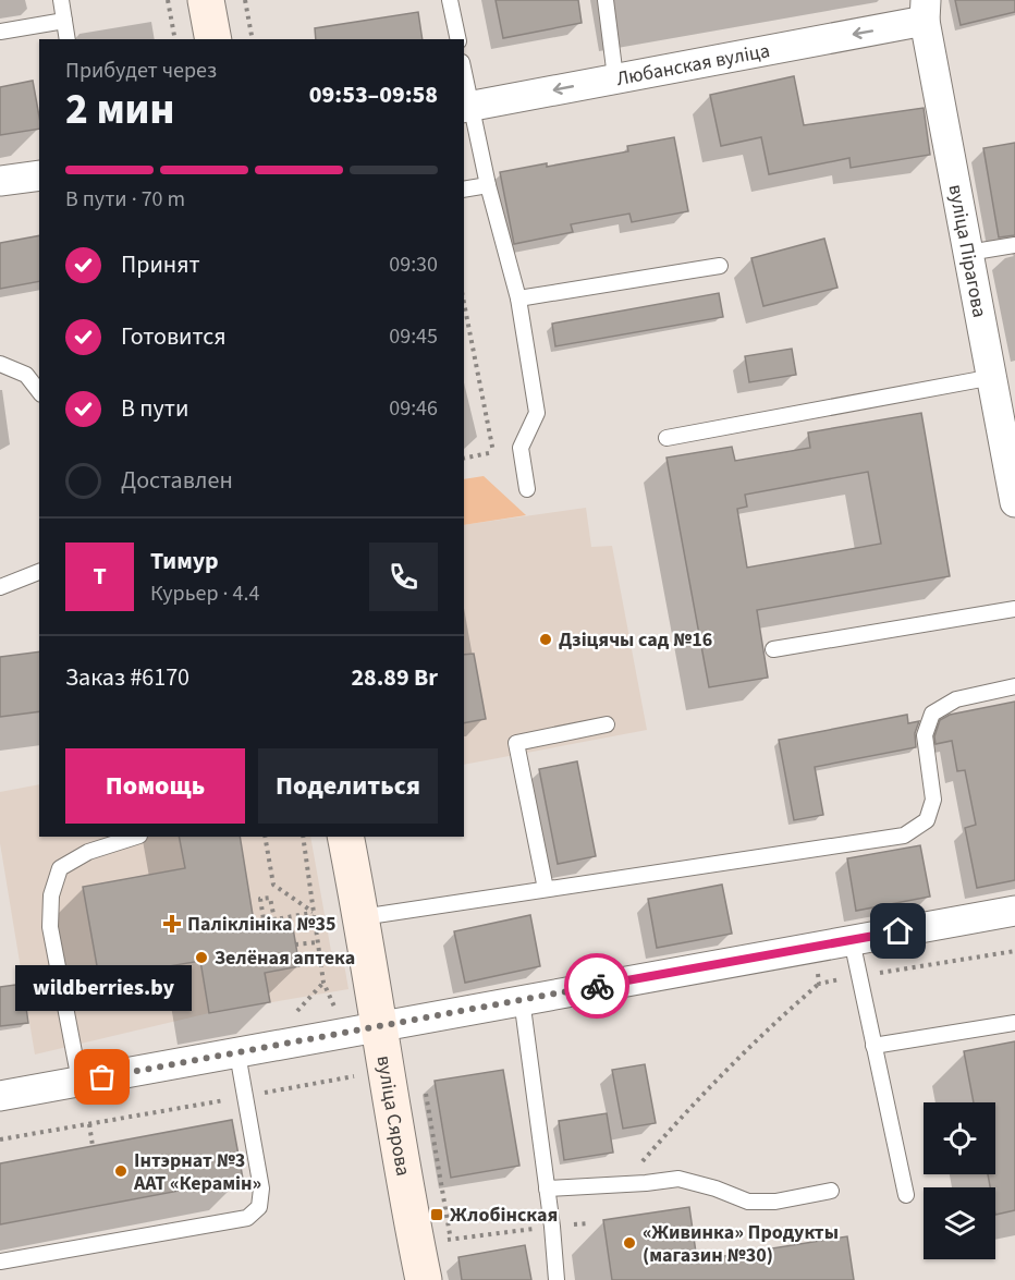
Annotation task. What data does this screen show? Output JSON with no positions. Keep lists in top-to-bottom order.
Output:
{
  "streets": {
    "street": ["Любанская вуліца", "вуліца Пірагова", "вуліца Сярова"]
  },
  "crossings": [
    ["Любанская вуліца", "вуліца Пірагова"]
  ],
  "one_way": ["Любанская вуліца"],
  "places": {
    "other": [
      "Дзіцячы сад №16",
      "Зелёная аптека",
      "wildberries.by",
      "Інтэрнат №3 ААТ «Керамін»",
      "«Живинка» Продукты (магазин №30)"
    ],
    "health": ["Паліклініка №35"],
    "transit": ["Жлобінская"]
  },
  "page": {
    "heading": ["2 мин", "Прибудет через", "09:53–09:58"],
    "panel": [
      "Тимур",
      "Курьер · 4.4",
      "Заказ #6170",
      "28.89 Br"
    ],
    "bar": "В пути · 70 m",
    "list": [
      ["Принят", "09:30"],
      ["Готовится", "09:45"],
      ["В пути", "09:46"],
      "Доставлен"
    ],
    "round": "Т",
    "buttons": ["Помощь", "Поделиться"],
    "bubble": "wildberries.by"
  }
}
